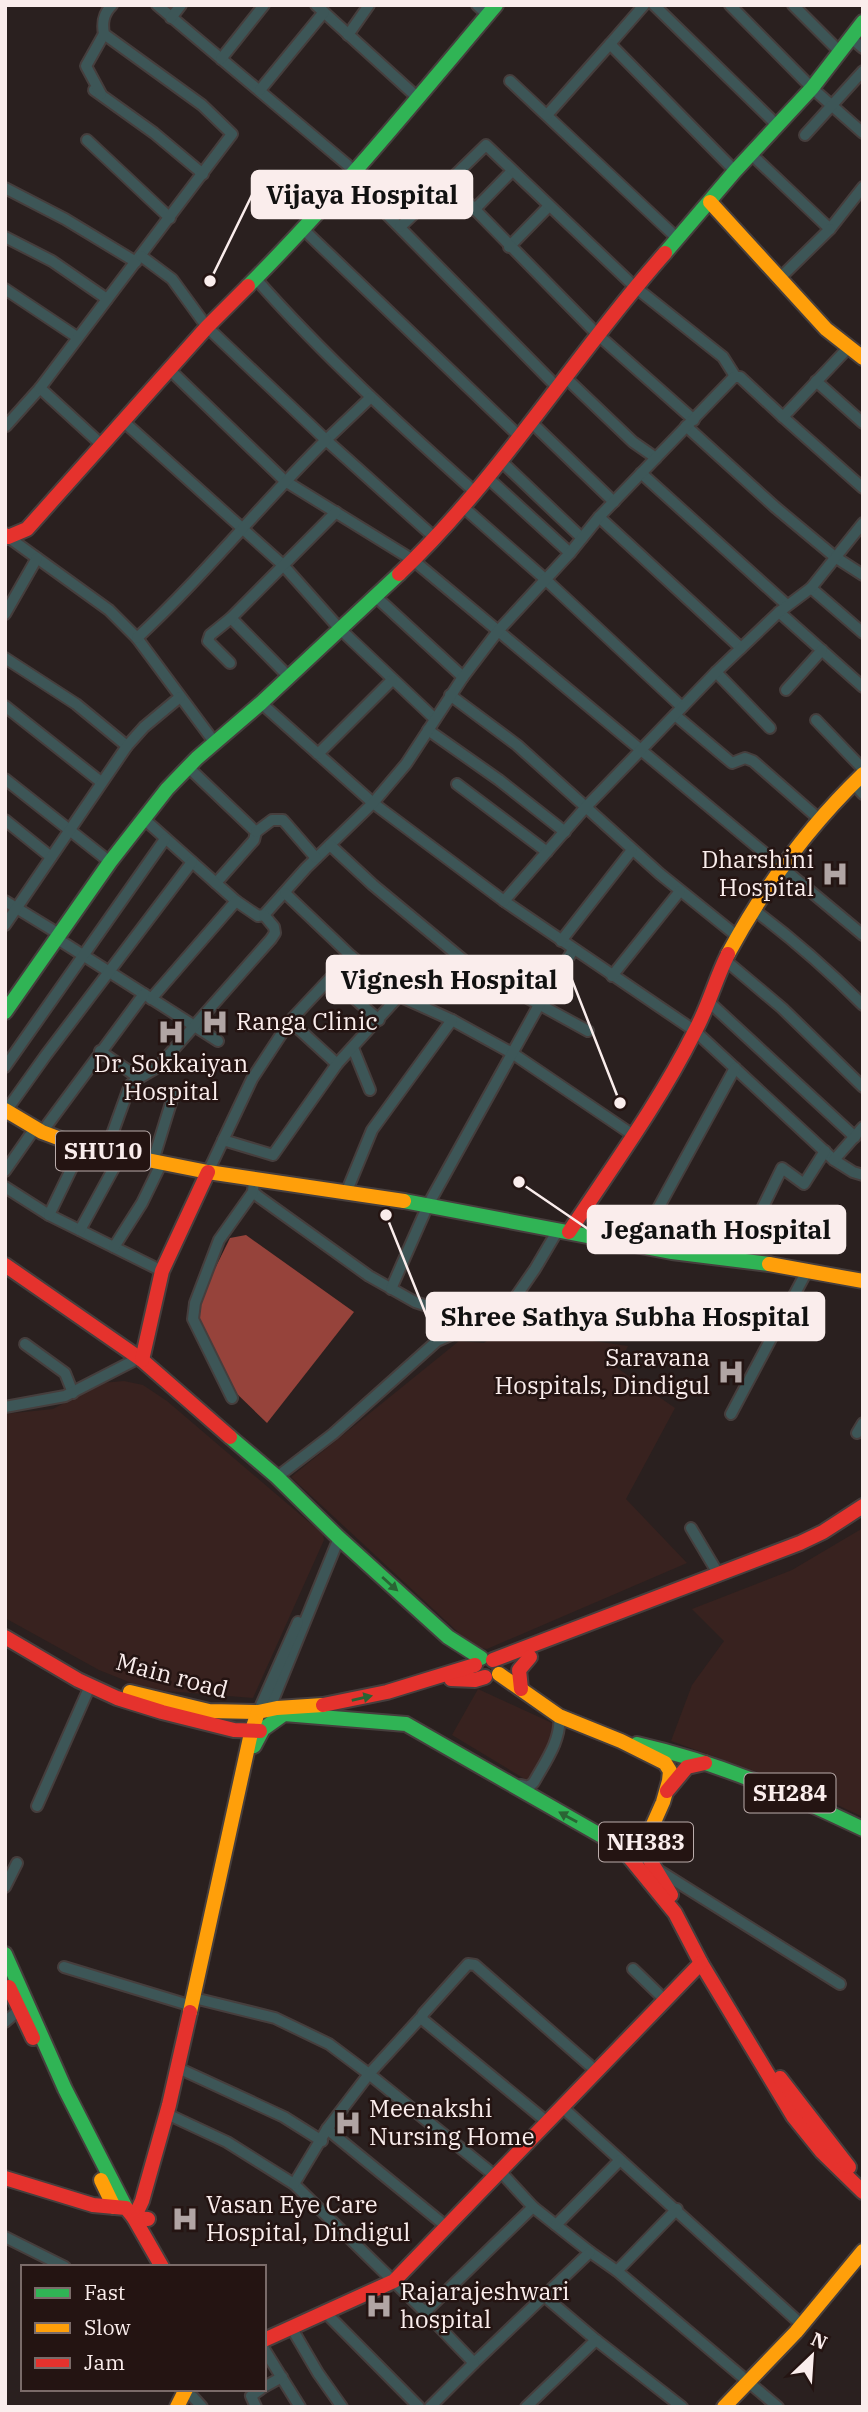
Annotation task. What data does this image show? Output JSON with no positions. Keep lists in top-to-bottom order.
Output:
{
  "streets": {
    "main road": [
      "SHU10",
      "Main road",
      "SH284",
      "NH383"
    ]
  },
  "crossings": [
    ["Main road", "NH383"],
    ["SH284", "NH383"]
  ],
  "places": {
    "other": [
      "Vijaya Hospital",
      "Vignesh Hospital",
      "Jeganath Hospital",
      "Shree Sathya Subha Hospital"
    ],
    "hospital": [
      "Dharshini Hospital",
      "Ranga Clinic",
      "Dr. Sokkaiyan Hospital",
      "Saravana Hospitals, Dindigul",
      "Meenakshi Nursing Home",
      "Vasan Eye Care Hospital, Dindigul",
      "Rajarajeshwari hospital"
    ]
  },
  "legend": ["Fast", "Slow", "Jam"],
  "north": "top right"
}
